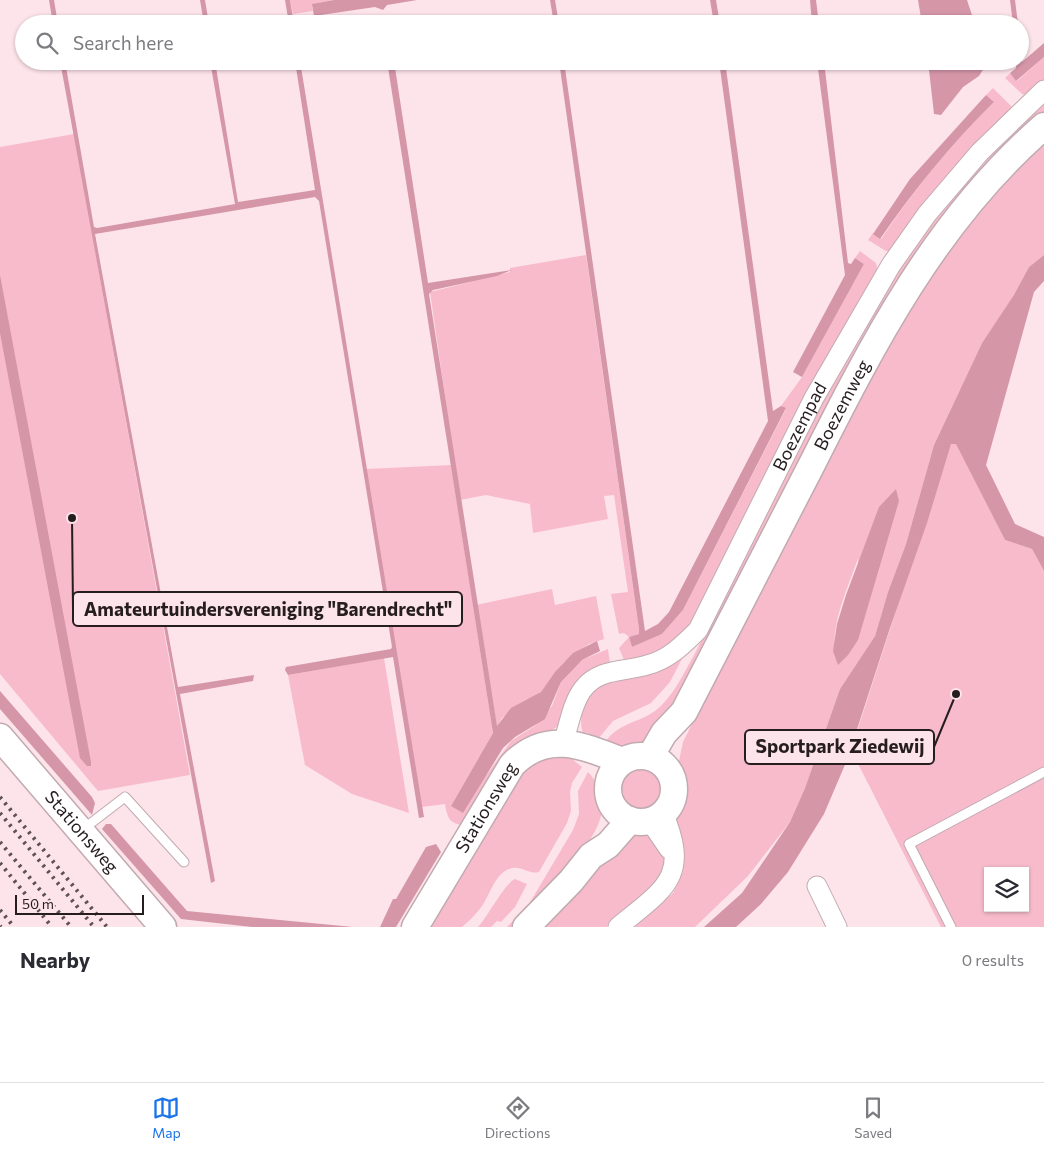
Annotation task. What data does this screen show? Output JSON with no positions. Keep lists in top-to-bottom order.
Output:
{
  "streets": {
    "main road": ["Boezemweg", "Stationsweg"],
    "street": ["Boezempad"]
  },
  "crossings": [
    ["Boezempad", "Stationsweg"]
  ],
  "places": ["Amateurtuindersvereniging \"Barendrecht\"", "Sportpark Ziedewij"],
  "scale_bar": "50 m",
  "page": {
    "search": "Search here",
    "scale": "50 m",
    "heading": ["Nearby", "0 results"],
    "nav": ["Map", "Directions", "Saved"]
  }
}
